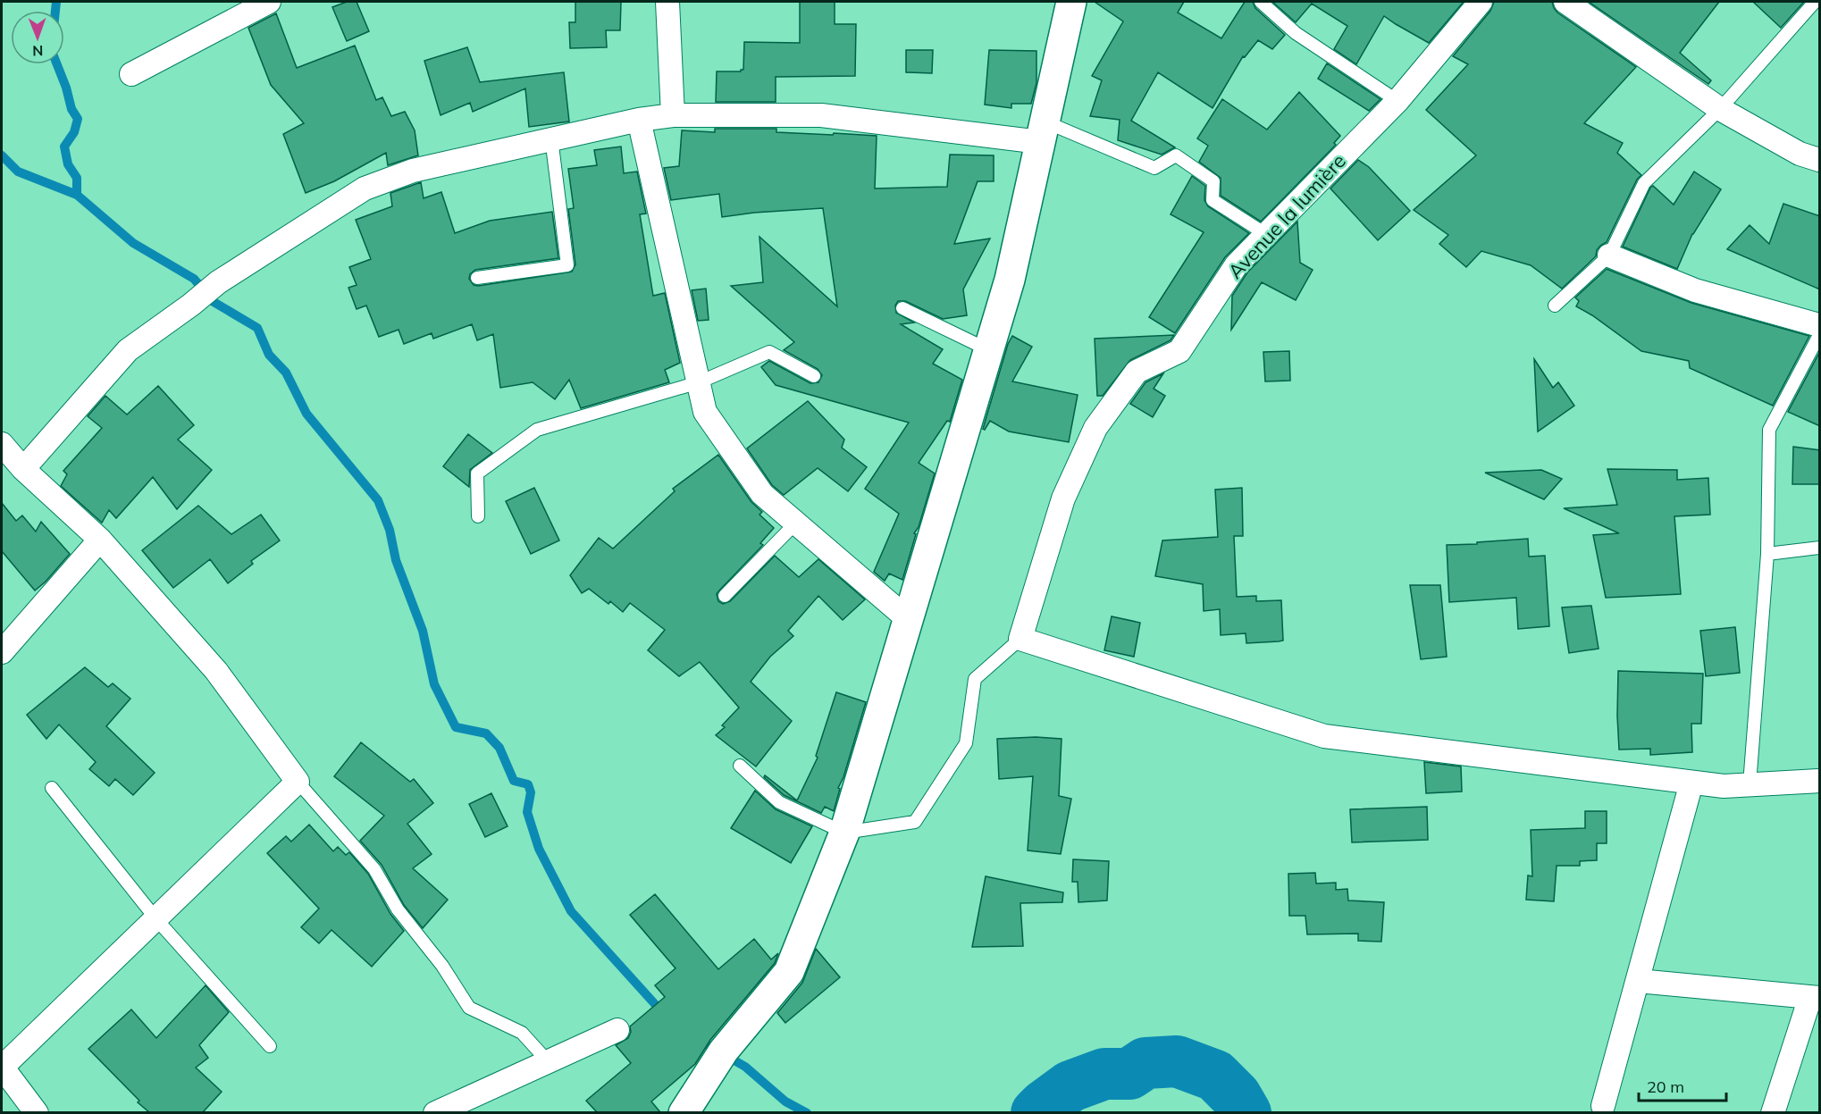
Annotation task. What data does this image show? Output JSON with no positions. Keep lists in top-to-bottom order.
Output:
{
  "streets": {
    "street": ["Avenue la lumière"]
  },
  "scale_bar": "20 m",
  "north": "bottom"
}
